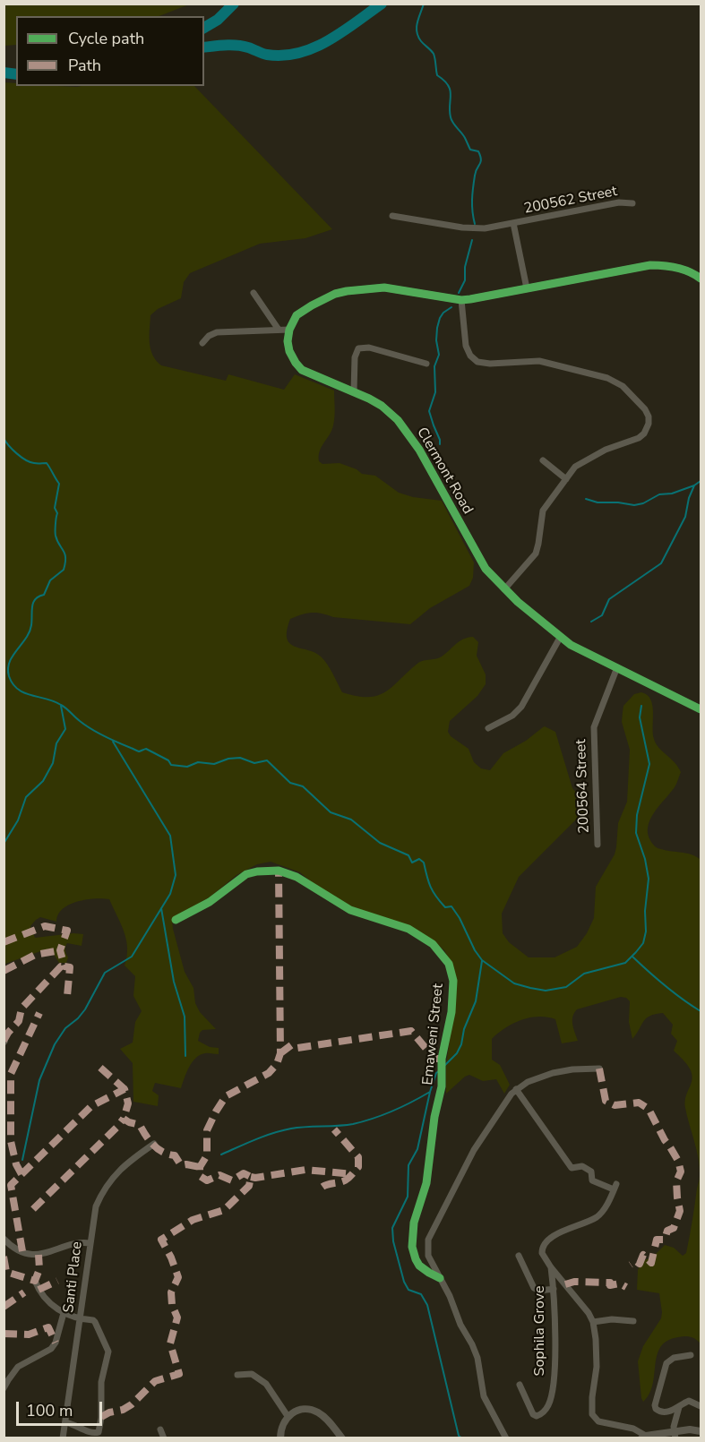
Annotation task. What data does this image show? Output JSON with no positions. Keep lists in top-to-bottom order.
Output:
{
  "streets": {
    "street": [
      "200562 Street",
      "Clermont Road",
      "200564 Street",
      "Emaweni Street",
      "Santi Place",
      "Sophila Grove"
    ]
  },
  "crossings": [
    ["Clermont Road", "200564 Street"]
  ],
  "legend": ["Cycle path", "Path"],
  "scale_bar": "100 m"
}
